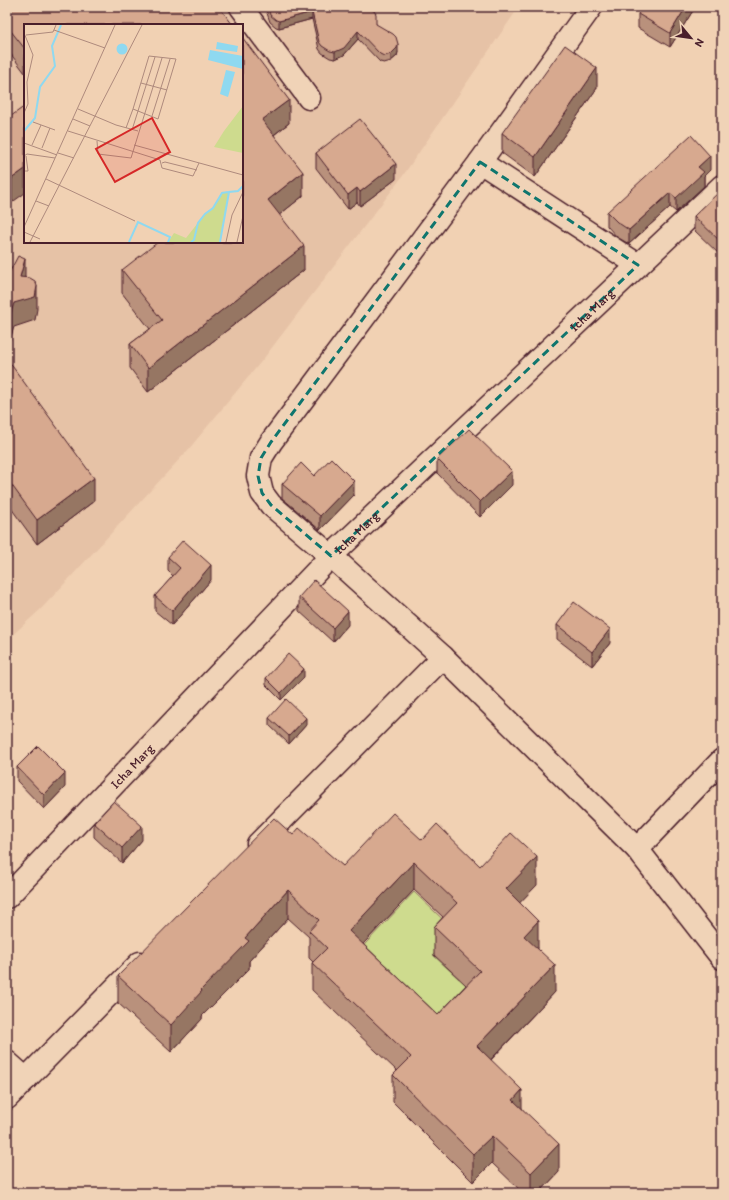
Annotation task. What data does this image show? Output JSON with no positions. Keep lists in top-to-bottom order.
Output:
{
  "streets": {
    "street": ["Icha Marg"]
  },
  "north": "bottom right"
}
